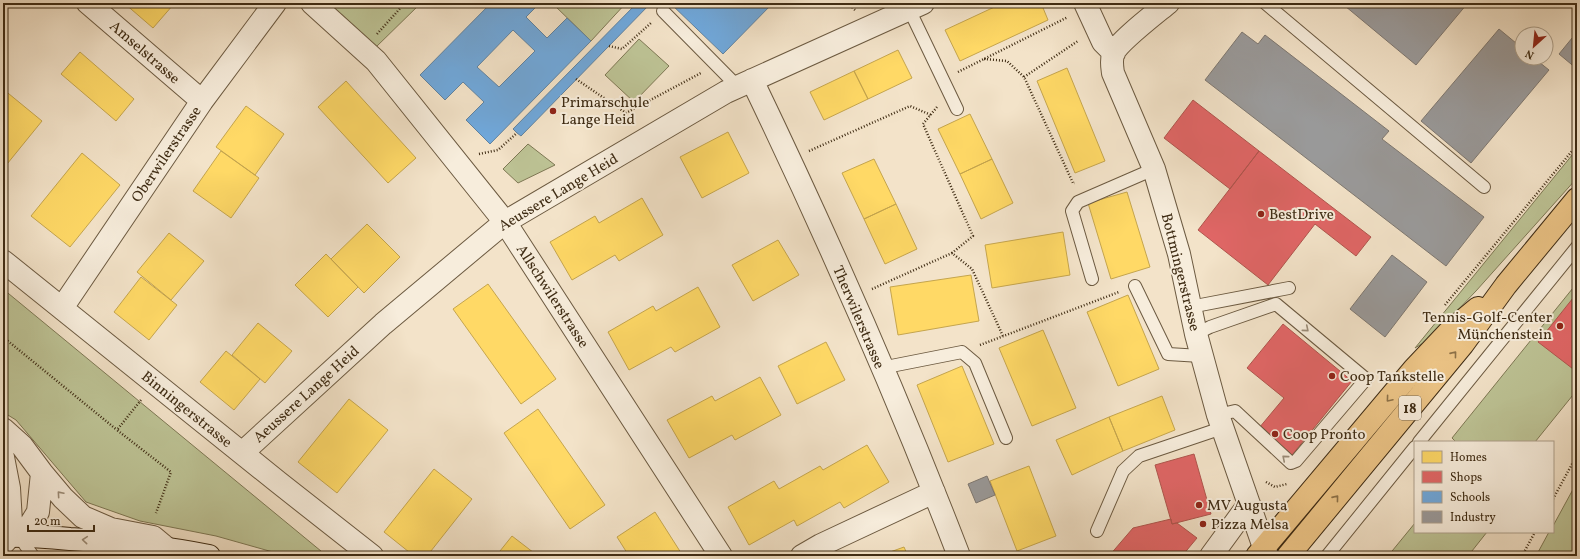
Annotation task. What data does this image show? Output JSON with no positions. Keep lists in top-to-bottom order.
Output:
{
  "streets": {
    "main road": ["18"],
    "street": [
      "Amselstrasse",
      "Oberwilerstrasse",
      "Aeussere Lange Heid",
      "Bottmingerstrasse",
      "Allschwilerstrasse",
      "Therwilerstrasse",
      "Binningerstrasse"
    ]
  },
  "crossings": [
    ["Amselstrasse", "Oberwilerstrasse"],
    ["Oberwilerstrasse", "Binningerstrasse"],
    ["Aeussere Lange Heid", "Allschwilerstrasse"],
    ["Aeussere Lange Heid", "Therwilerstrasse"],
    ["Aeussere Lange Heid", "Binningerstrasse"],
    ["Bottmingerstrasse", "18"]
  ],
  "places": [
    "Primarschule Lange Heid",
    "BestDrive",
    "Tennis-Golf-Center Münchenstein",
    "Coop Tankstelle",
    "Coop Pronto",
    "MV Augusta",
    "Pizza Melsa"
  ],
  "legend": [
    "Homes",
    "Shops",
    "Schools",
    "Industry"
  ],
  "scale_bar": "20 m",
  "north": "bottom left"
}
